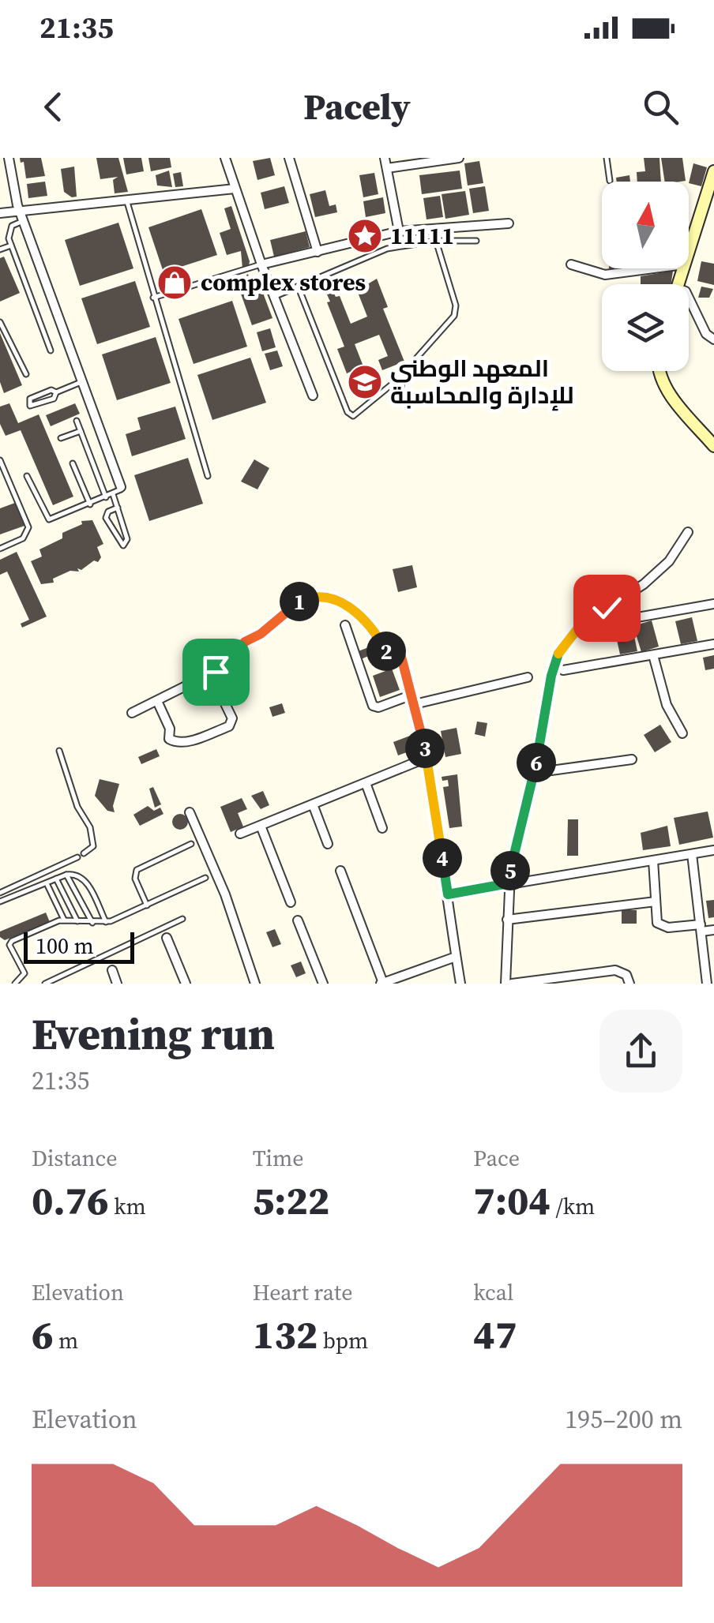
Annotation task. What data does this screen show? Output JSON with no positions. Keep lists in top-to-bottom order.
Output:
{
  "places": {
    "place": ["11111"],
    "shop": ["complex stores"],
    "school or university": ["المعهد الوطني للإدارة والمحاسبة"]
  },
  "scale_bar": "100 m",
  "north": "top",
  "page": {
    "status": "21:35",
    "header": "Pacely",
    "pins": [
      "1",
      "2",
      "3",
      "6",
      "4",
      "5"
    ],
    "scale": "100 m",
    "heading": ["Evening run", "21:35"],
    "stats": [
      ["Distance", "0.76 km"],
      ["Time", "5:22"],
      ["Pace", "7:04 /km"],
      ["Elevation", "6 m"],
      ["Heart rate", "132 bpm"],
      ["kcal", "47"]
    ],
    "chart": ["Elevation", "195–200 m"]
  }
}
